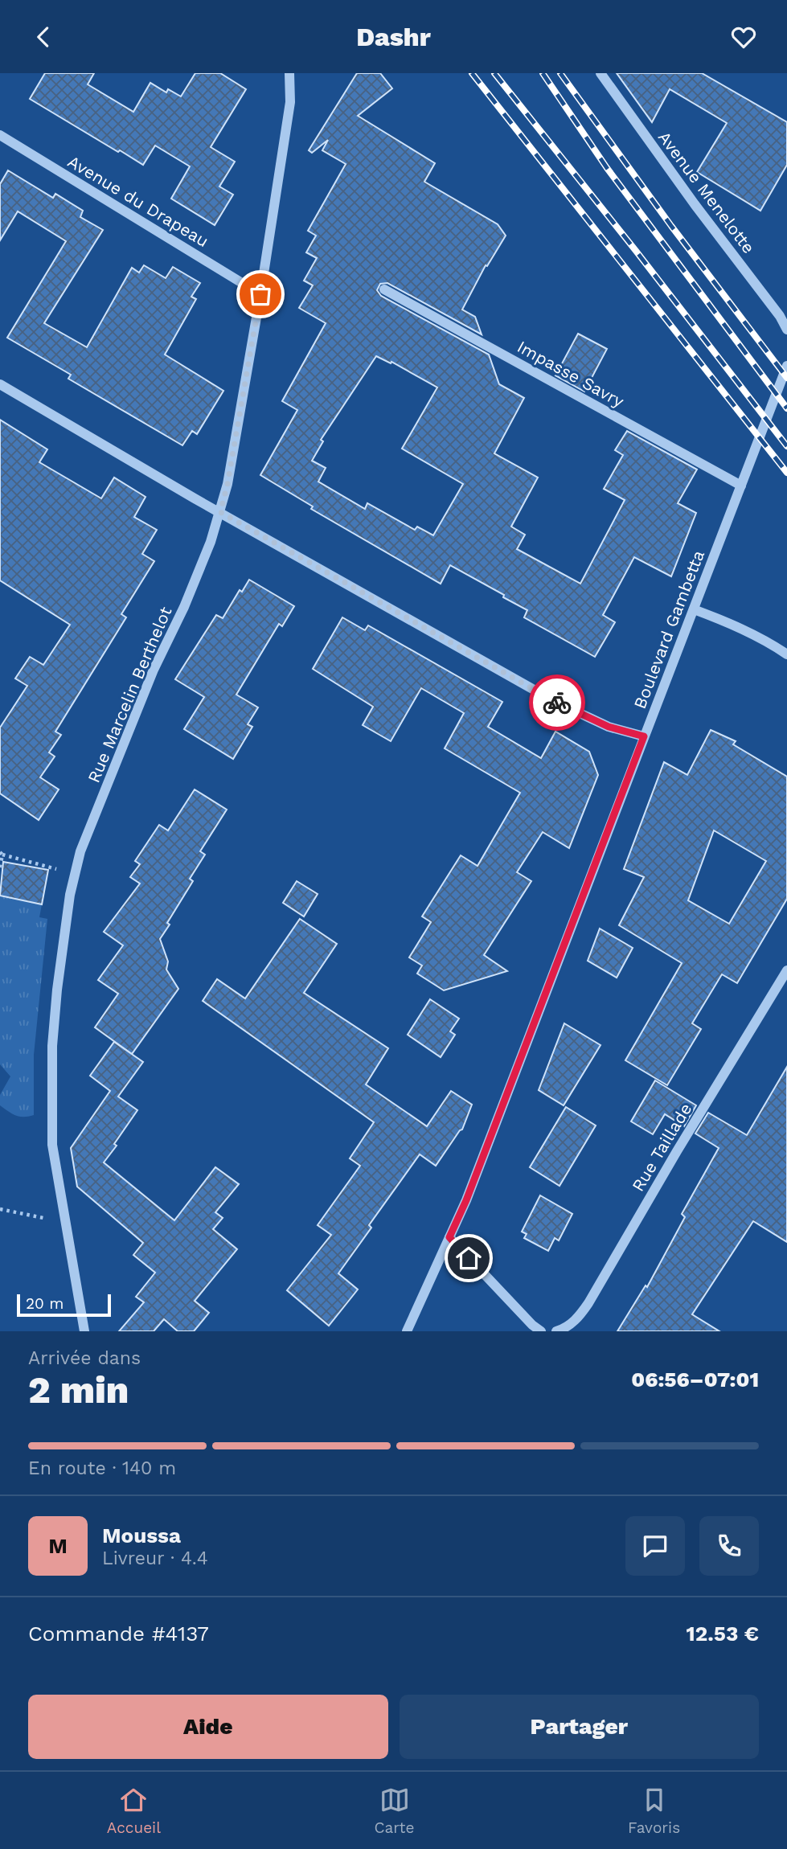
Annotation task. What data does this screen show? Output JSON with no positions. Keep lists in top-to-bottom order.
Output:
{
  "streets": {
    "street": [
      "Avenue Menelotte",
      "Avenue du Drapeau",
      "Impasse Savry",
      "Boulevard Gambetta",
      "Rue Marcelin Berthelot",
      "Rue Taillade"
    ]
  },
  "crossings": [
    ["Avenue du Drapeau", "Rue Marcelin Berthelot"],
    ["Impasse Savry", "Boulevard Gambetta"]
  ],
  "scale_bar": "20 m",
  "page": {
    "header": "Dashr",
    "scale": "20 m",
    "heading": ["2 min", "Arrivée dans", "06:56–07:01"],
    "panel": [
      "Moussa",
      "Livreur · 4.4",
      "Commande #4137",
      "12.53 €"
    ],
    "bar": "En route · 140 m",
    "round": "M",
    "buttons": ["Aide", "Partager"],
    "tabs": ["Accueil", "Carte", "Favoris"]
  }
}
